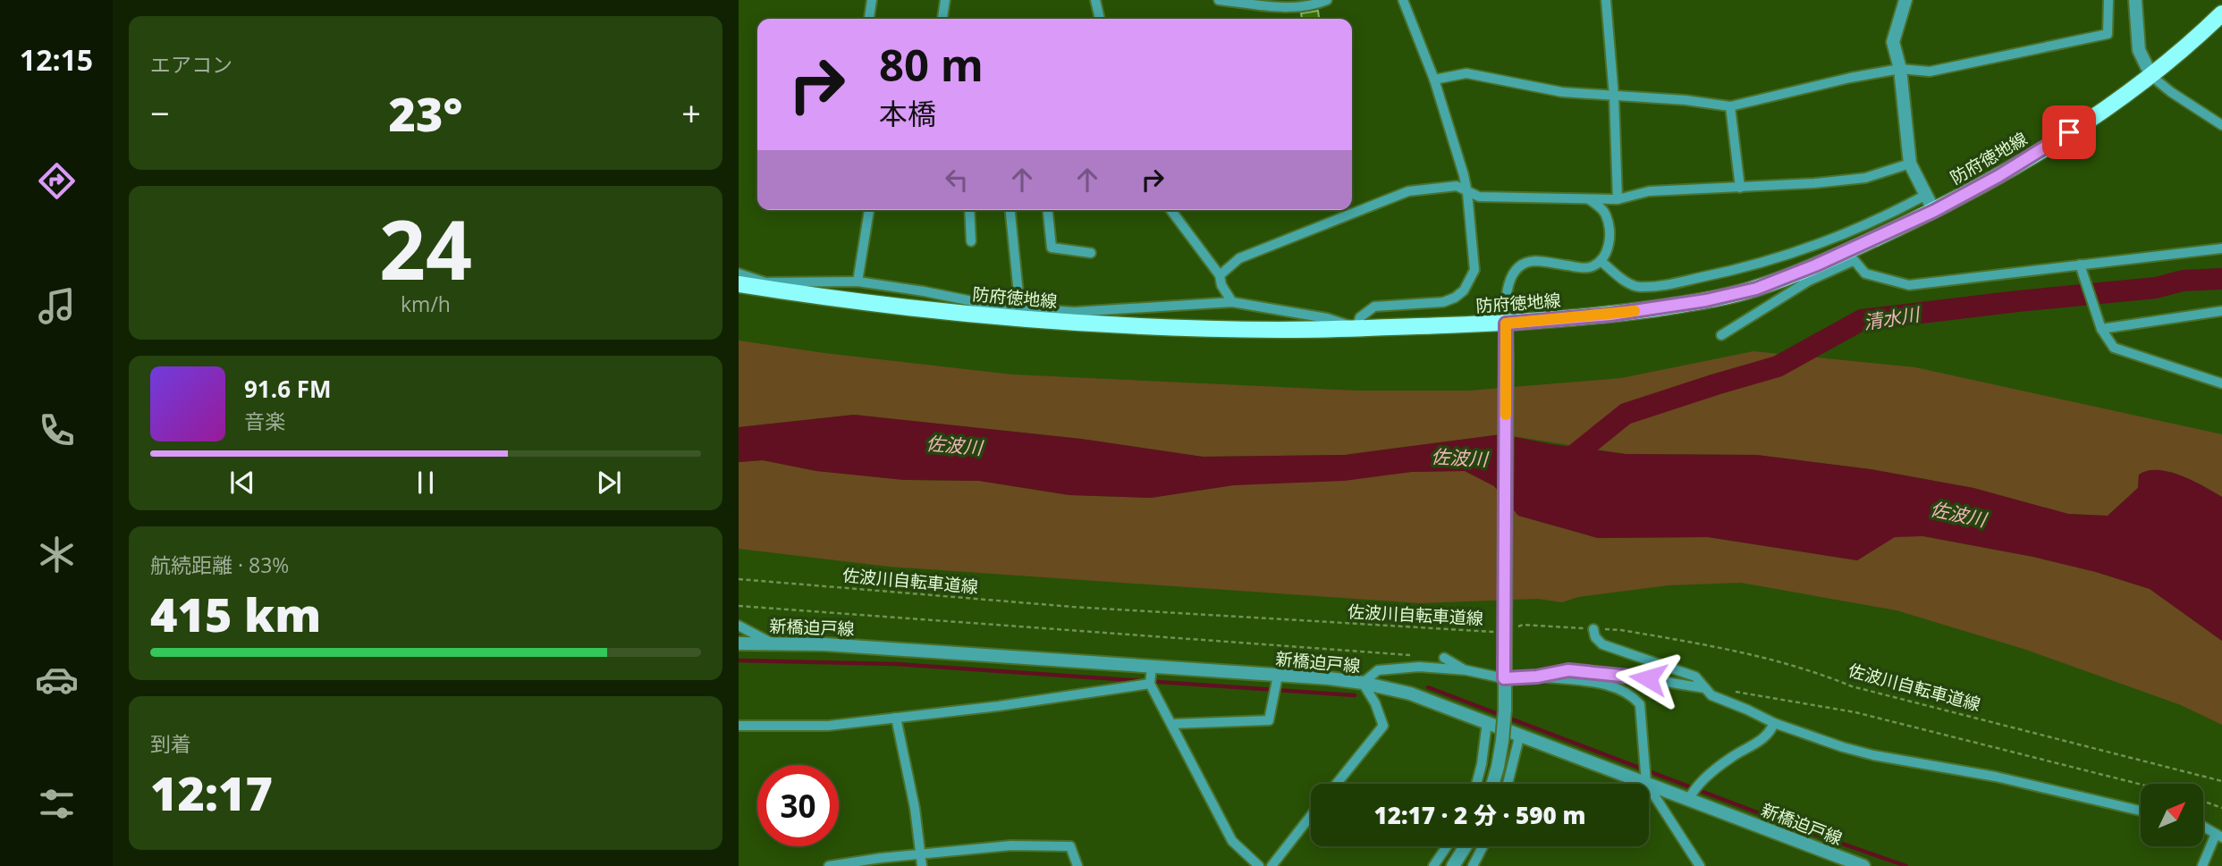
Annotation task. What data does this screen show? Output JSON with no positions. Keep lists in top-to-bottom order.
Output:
{
  "streets": {
    "main road": ["防府徳地線"],
    "street": ["新橋迫戸線"],
    "path": ["佐波川自転車道線"]
  },
  "water": ["清水川", "佐波川"],
  "north": "top right",
  "page": {
    "tabs": "12:15",
    "tile": [
      "エアコン",
      ["24", "km/h"],
      ["航続距離 · 83%", "415 km"],
      ["到着", "12:17"]
    ],
    "turn": ["80 m", "本橋"],
    "heat": ["−", "23°", "+"],
    "song": ["91.6 FM", "音楽"],
    "limit": "30",
    "trip": "12:17 · 2 分 · 590 m"
  }
}
